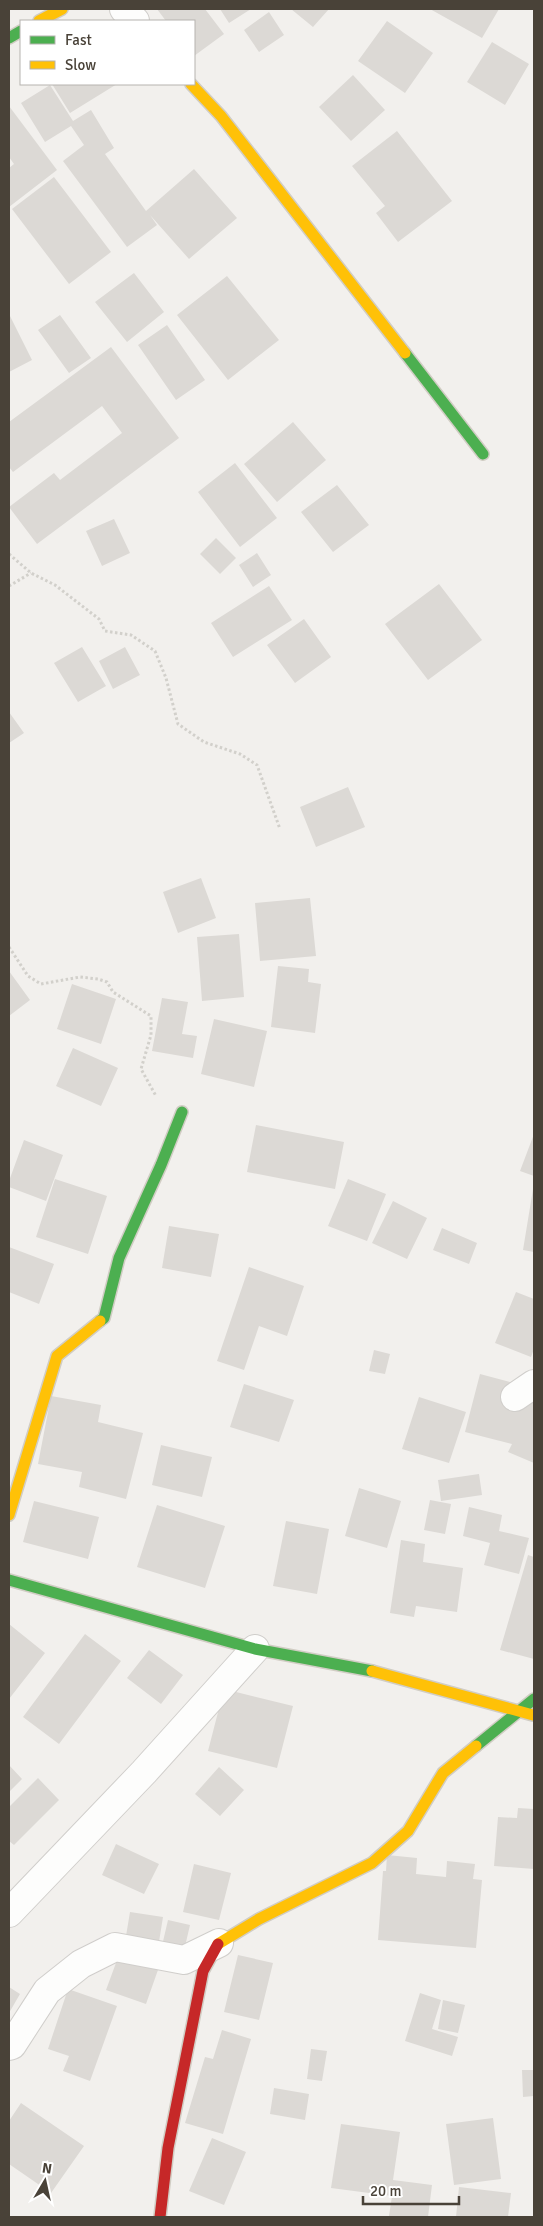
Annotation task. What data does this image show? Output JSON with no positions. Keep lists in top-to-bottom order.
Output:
{
  "legend": ["Fast", "Slow"],
  "scale_bar": "20 m",
  "north": "top"
}
